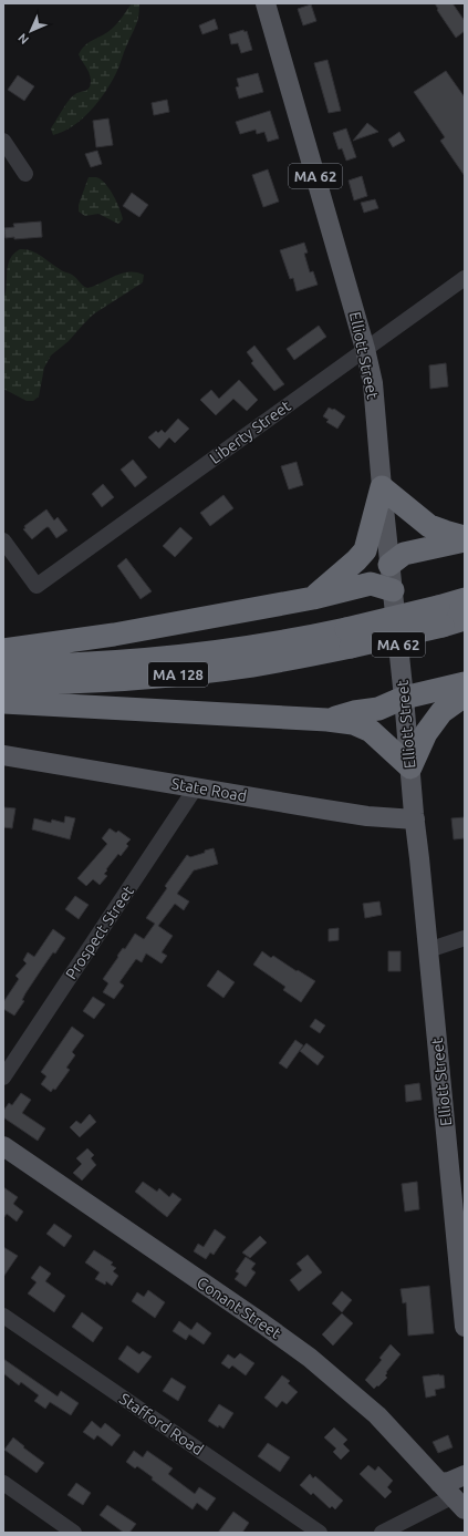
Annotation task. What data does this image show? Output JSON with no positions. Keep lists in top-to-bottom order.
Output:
{
  "streets": {
    "highway": ["MA 128"],
    "main road": [
      "MA 62",
      "Elliott Street",
      "State Road",
      "Conant Street"
    ],
    "street": ["Liberty Street", "Prospect Street", "Stafford Road"]
  },
  "crossings": [
    ["Elliott Street", "Liberty Street"],
    ["Elliott Street", "State Road"],
    ["State Road", "Prospect Street"]
  ],
  "north": "bottom left"
}
